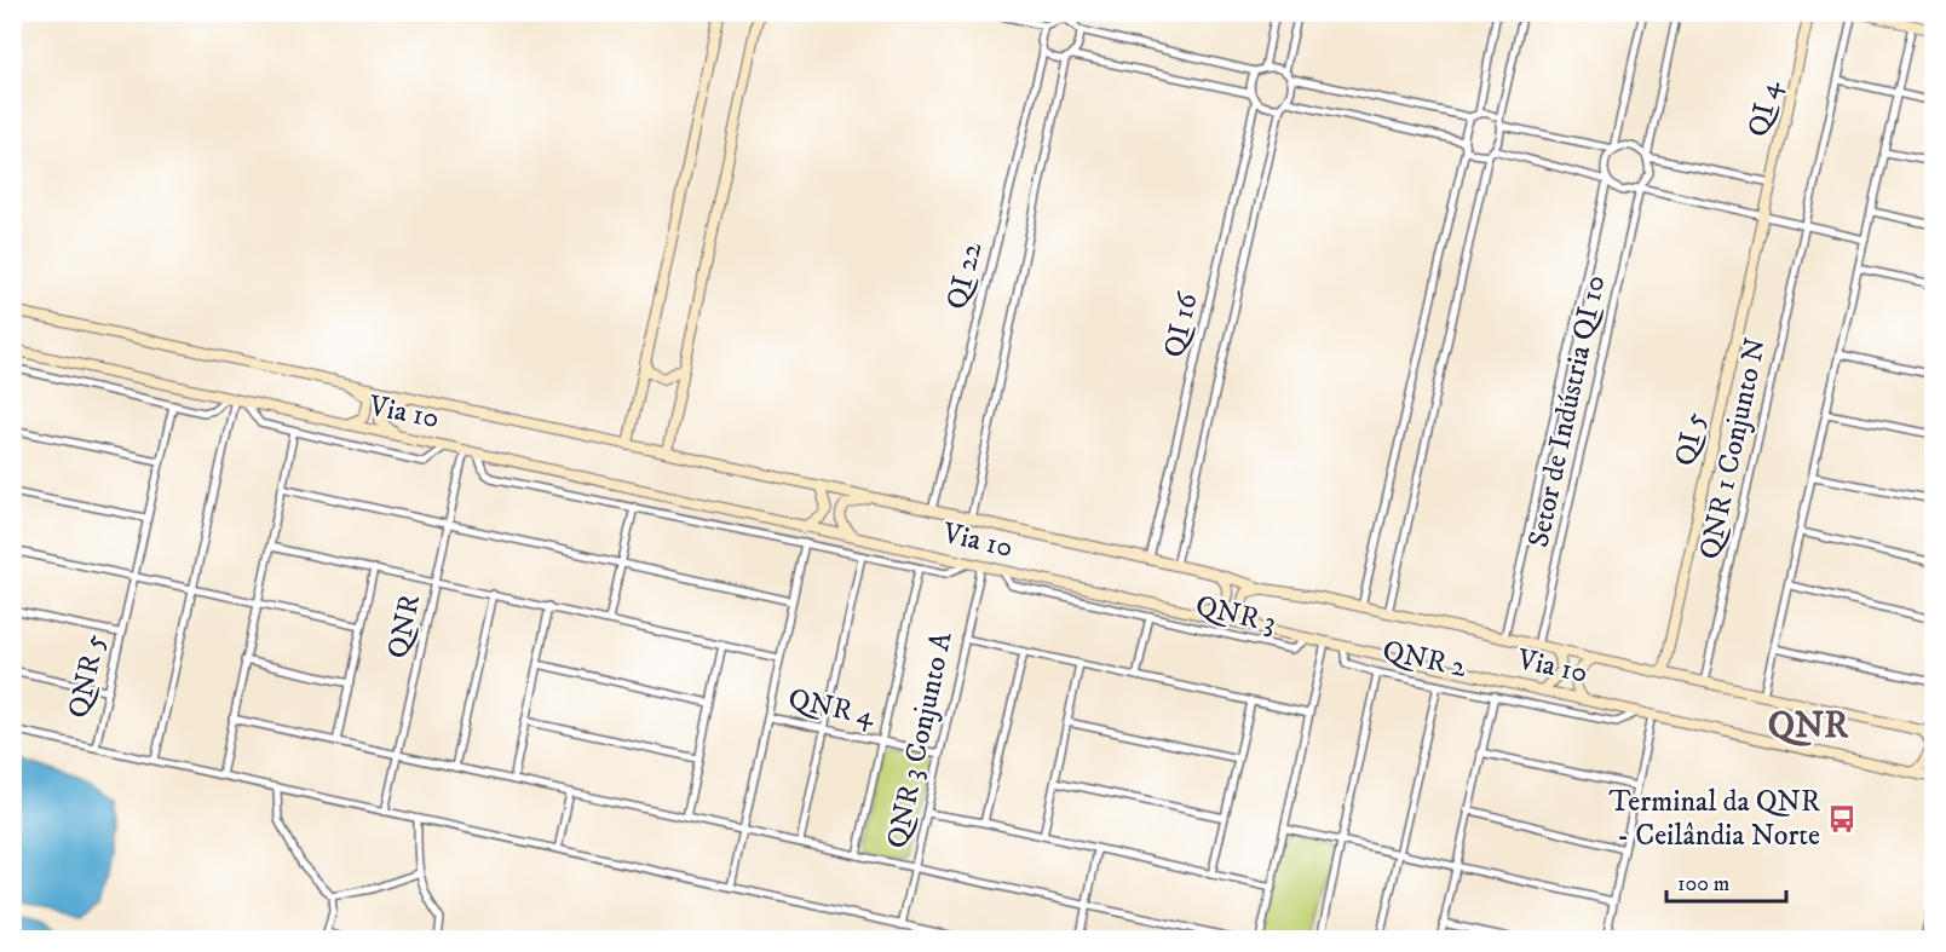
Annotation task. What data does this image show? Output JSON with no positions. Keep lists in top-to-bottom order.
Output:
{
  "streets": {
    "main road": ["QI 4", "Via 10", "QI 5"],
    "street": [
      "QI 22",
      "QI 16",
      "Setor de Indústria QI 10",
      "QNR 1 Conjunto N",
      "QNR 3",
      "QNR",
      "QNR 2",
      "QNR 5",
      "QNR 4",
      "QNR 3 Conjunto A"
    ]
  },
  "crossings": [
    ["QI 4", "QI 5"],
    ["QI 22", "Via 10"],
    ["QI 16", "Via 10"],
    ["Setor de Indústria QI 10", "Via 10"],
    ["Via 10", "QI 5"],
    ["Via 10", "QNR 1 Conjunto N"],
    ["Via 10", "QNR 3"],
    ["Via 10", "QNR"],
    ["Via 10", "QNR 2"],
    ["Via 10", "QNR 3 Conjunto A"],
    ["QNR", "QNR 5"],
    ["QNR 5", "QNR 4"]
  ],
  "districts": ["QNR"],
  "places": {
    "bus stop": ["Terminal da QNR - Ceilândia Norte"]
  },
  "scale_bar": "100 m"
}
